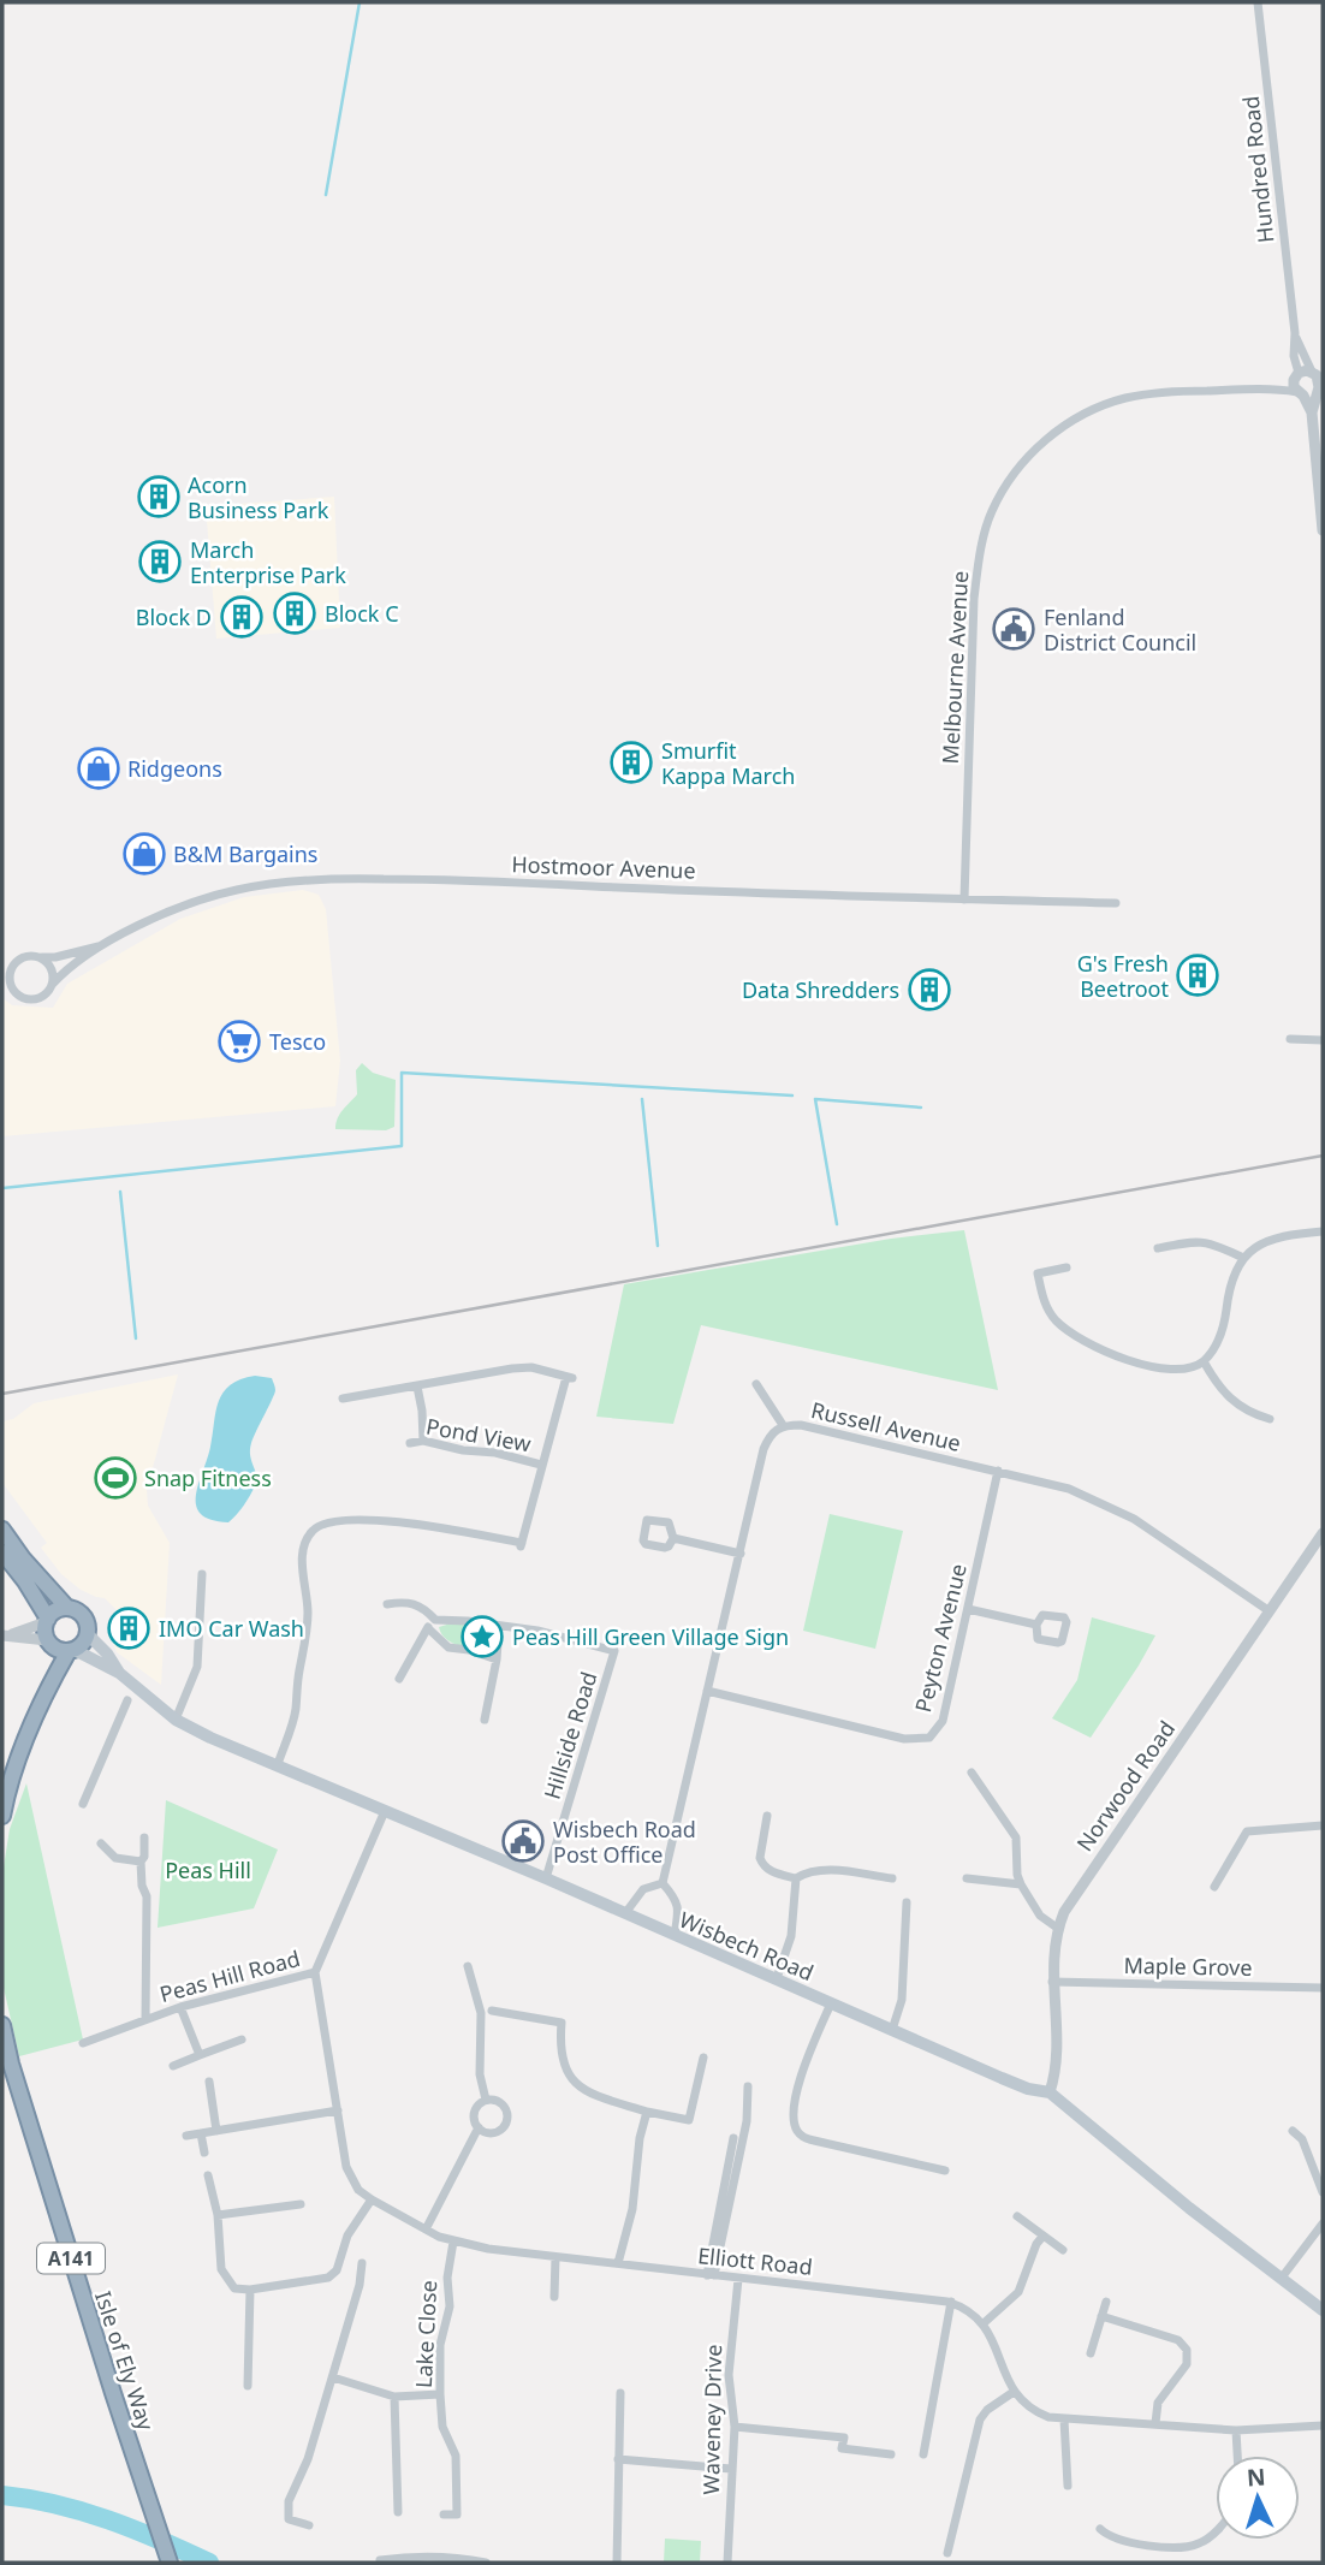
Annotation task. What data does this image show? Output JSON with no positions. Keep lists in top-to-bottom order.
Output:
{
  "streets": {
    "highway": ["A141", "Isle of Ely Way"],
    "main road": ["Wisbech Road"],
    "street": [
      "Hundred Road",
      "Melbourne Avenue",
      "Hostmoor Avenue",
      "Russell Avenue",
      "Pond View",
      "Peyton Avenue",
      "Hillside Road",
      "Norwood Road",
      "Maple Grove",
      "Peas Hill Road",
      "Elliott Road",
      "Lake Close",
      "Waveney Drive"
    ]
  },
  "crossings": [
    ["Hundred Road", "Melbourne Avenue"],
    ["Melbourne Avenue", "Hostmoor Avenue"],
    ["Russell Avenue", "Peyton Avenue"],
    ["Russell Avenue", "Norwood Road"],
    ["Hillside Road", "Wisbech Road"],
    ["Norwood Road", "Wisbech Road"],
    ["Norwood Road", "Maple Grove"],
    ["Wisbech Road", "Peas Hill Road"],
    ["Peas Hill Road", "Elliott Road"],
    ["Elliott Road", "Lake Close"],
    ["Elliott Road", "Waveney Drive"]
  ],
  "parks": ["Peas Hill"],
  "places": {
    "building": [
      "Acorn Business Park",
      "March Enterprise Park",
      "Block C",
      "Block D",
      "Smurfit Kappa March",
      "G's Fresh Beetroot",
      "Data Shredders",
      "IMO Car Wash"
    ],
    "public building": ["Fenland District Council", "Wisbech Road Post Office"],
    "shop": ["Ridgeons", "B&M Bargains"],
    "supermarket": ["Tesco"],
    "sports": ["Snap Fitness"],
    "place": ["Peas Hill Green Village Sign"]
  },
  "north": "top"
}
